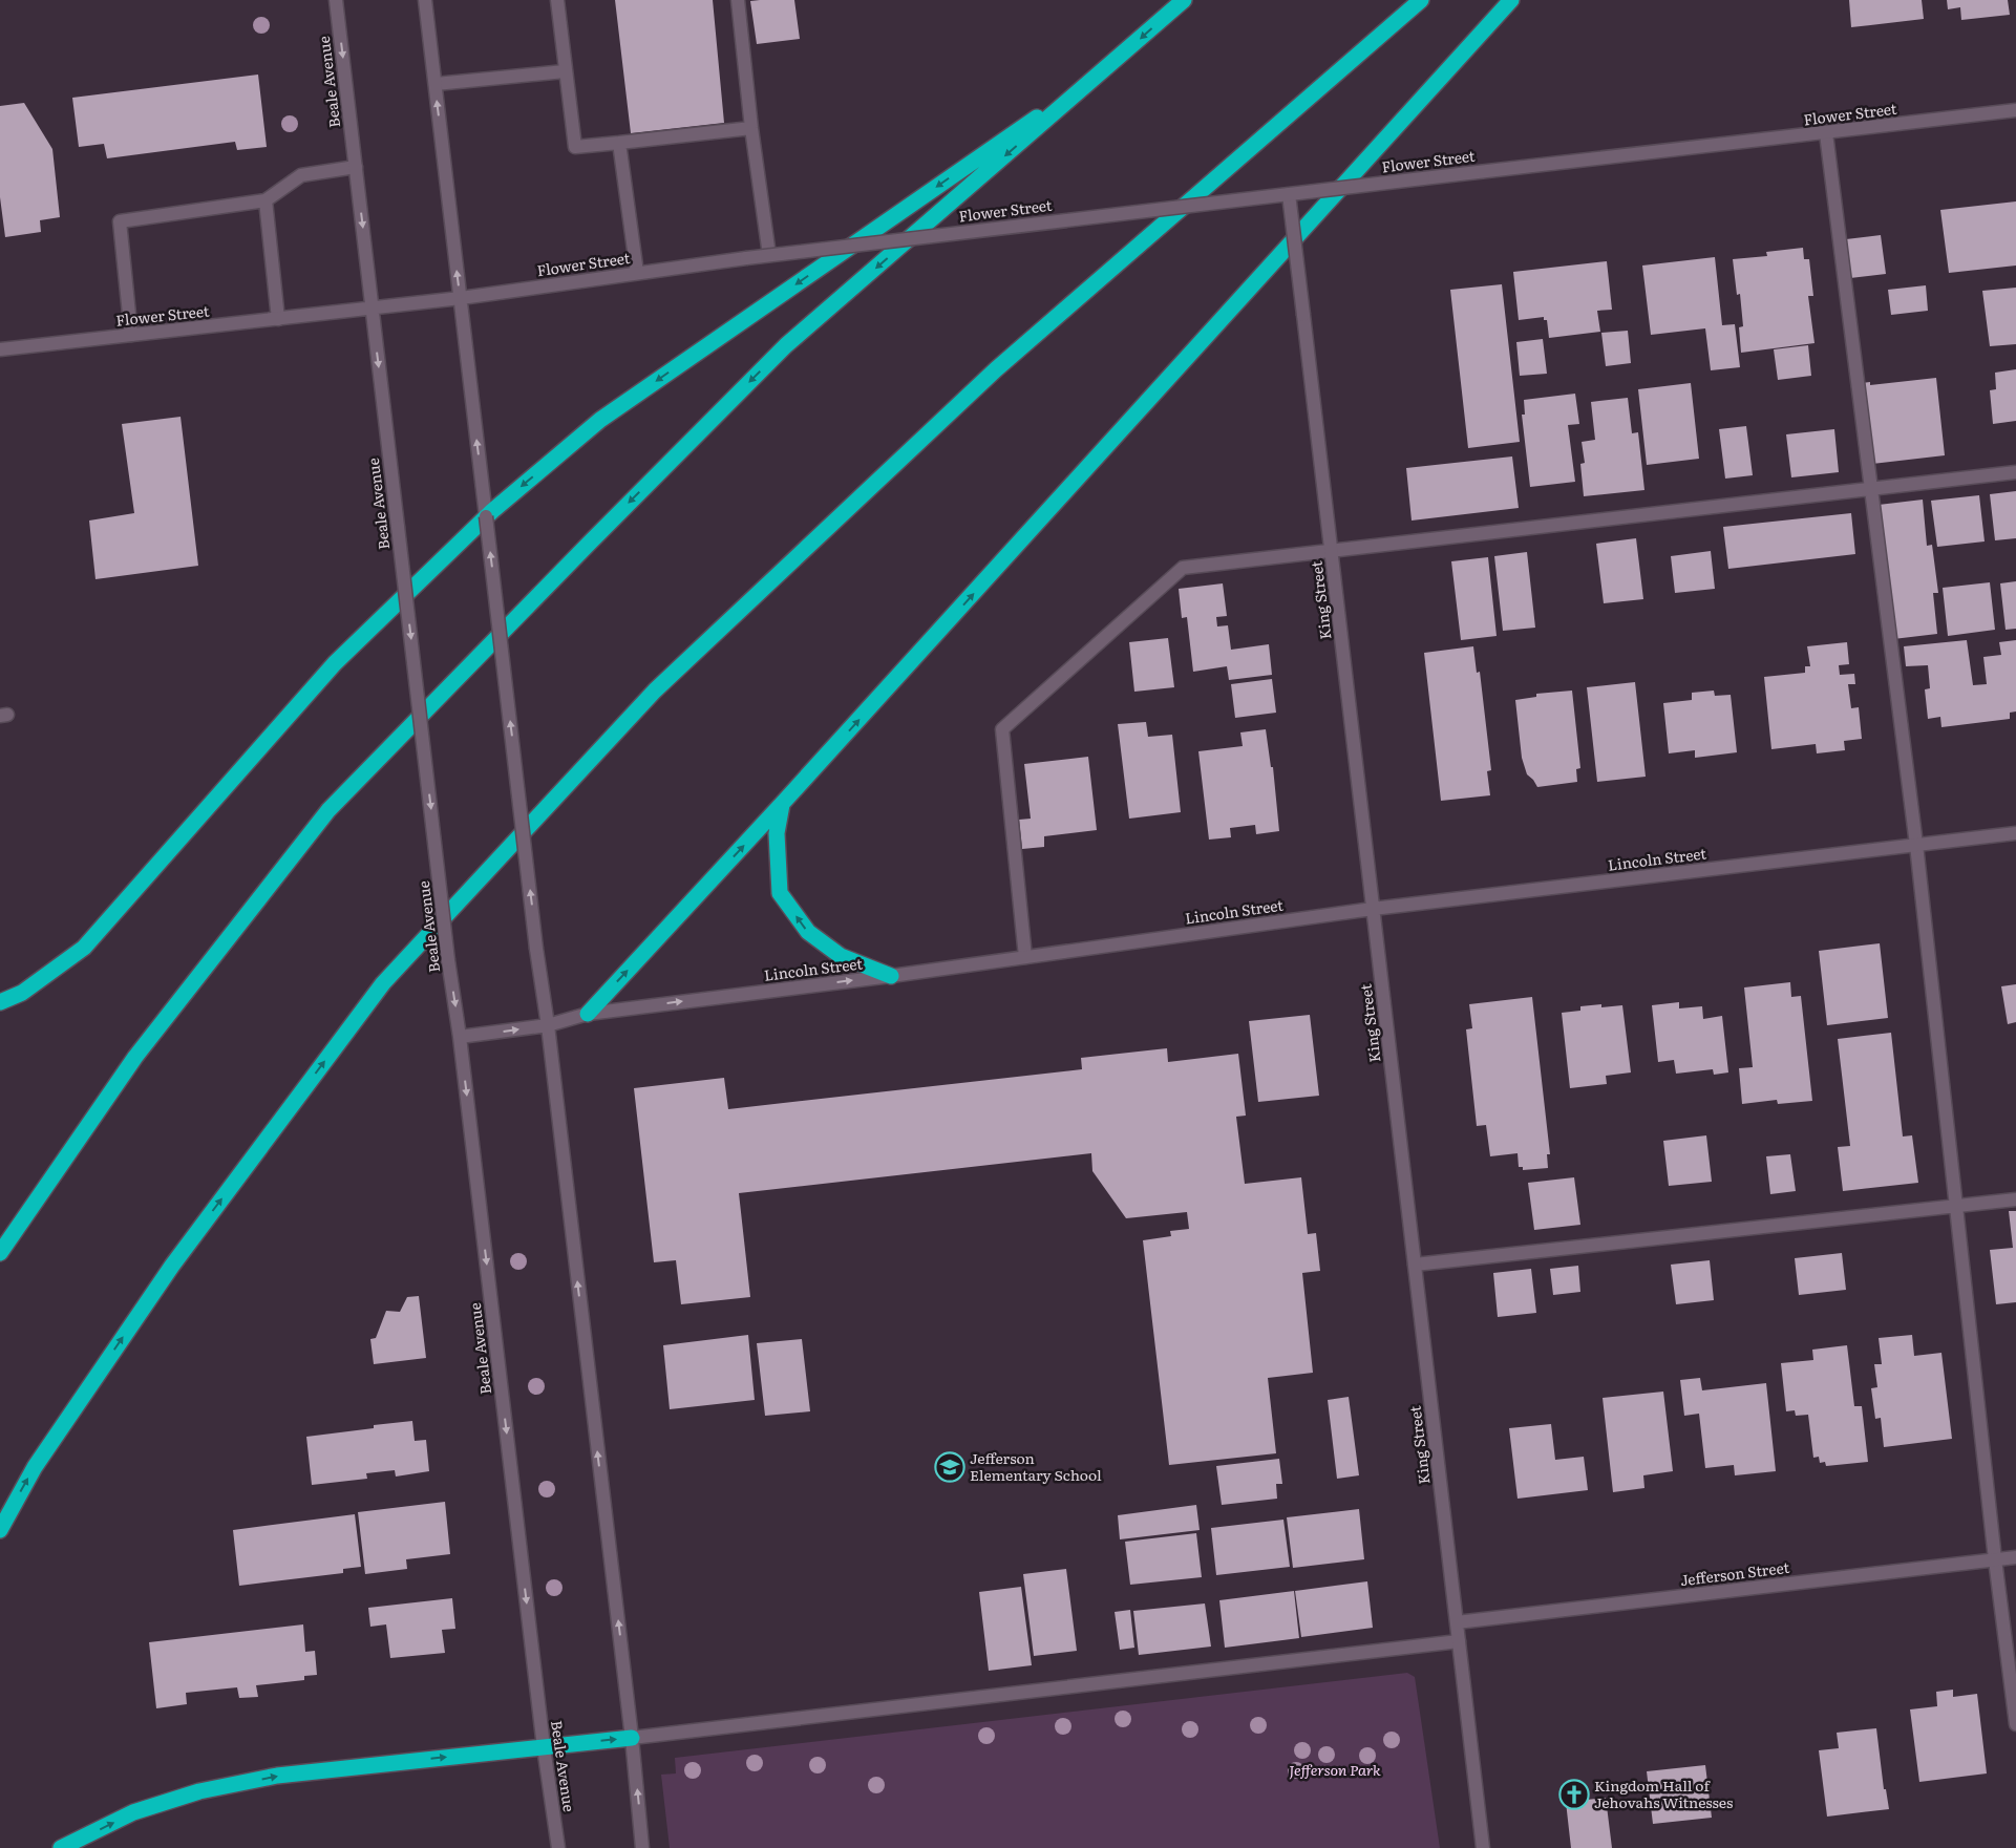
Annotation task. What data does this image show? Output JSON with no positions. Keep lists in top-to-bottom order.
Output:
{
  "streets": {
    "street": [
      "Beale Avenue",
      "Flower Street",
      "King Street",
      "Lincoln Street",
      "Jefferson Street"
    ]
  },
  "crossings": [
    ["Beale Avenue", "Flower Street"],
    ["Beale Avenue", "Lincoln Street"],
    ["Flower Street", "King Street"],
    ["King Street", "Lincoln Street"],
    ["King Street", "Jefferson Street"]
  ],
  "parks": ["Jefferson Park"],
  "places": {
    "school or university": ["Jefferson Elementary School"],
    "church": ["Kingdom Hall of Jehovahs Witnesses"]
  }
}
